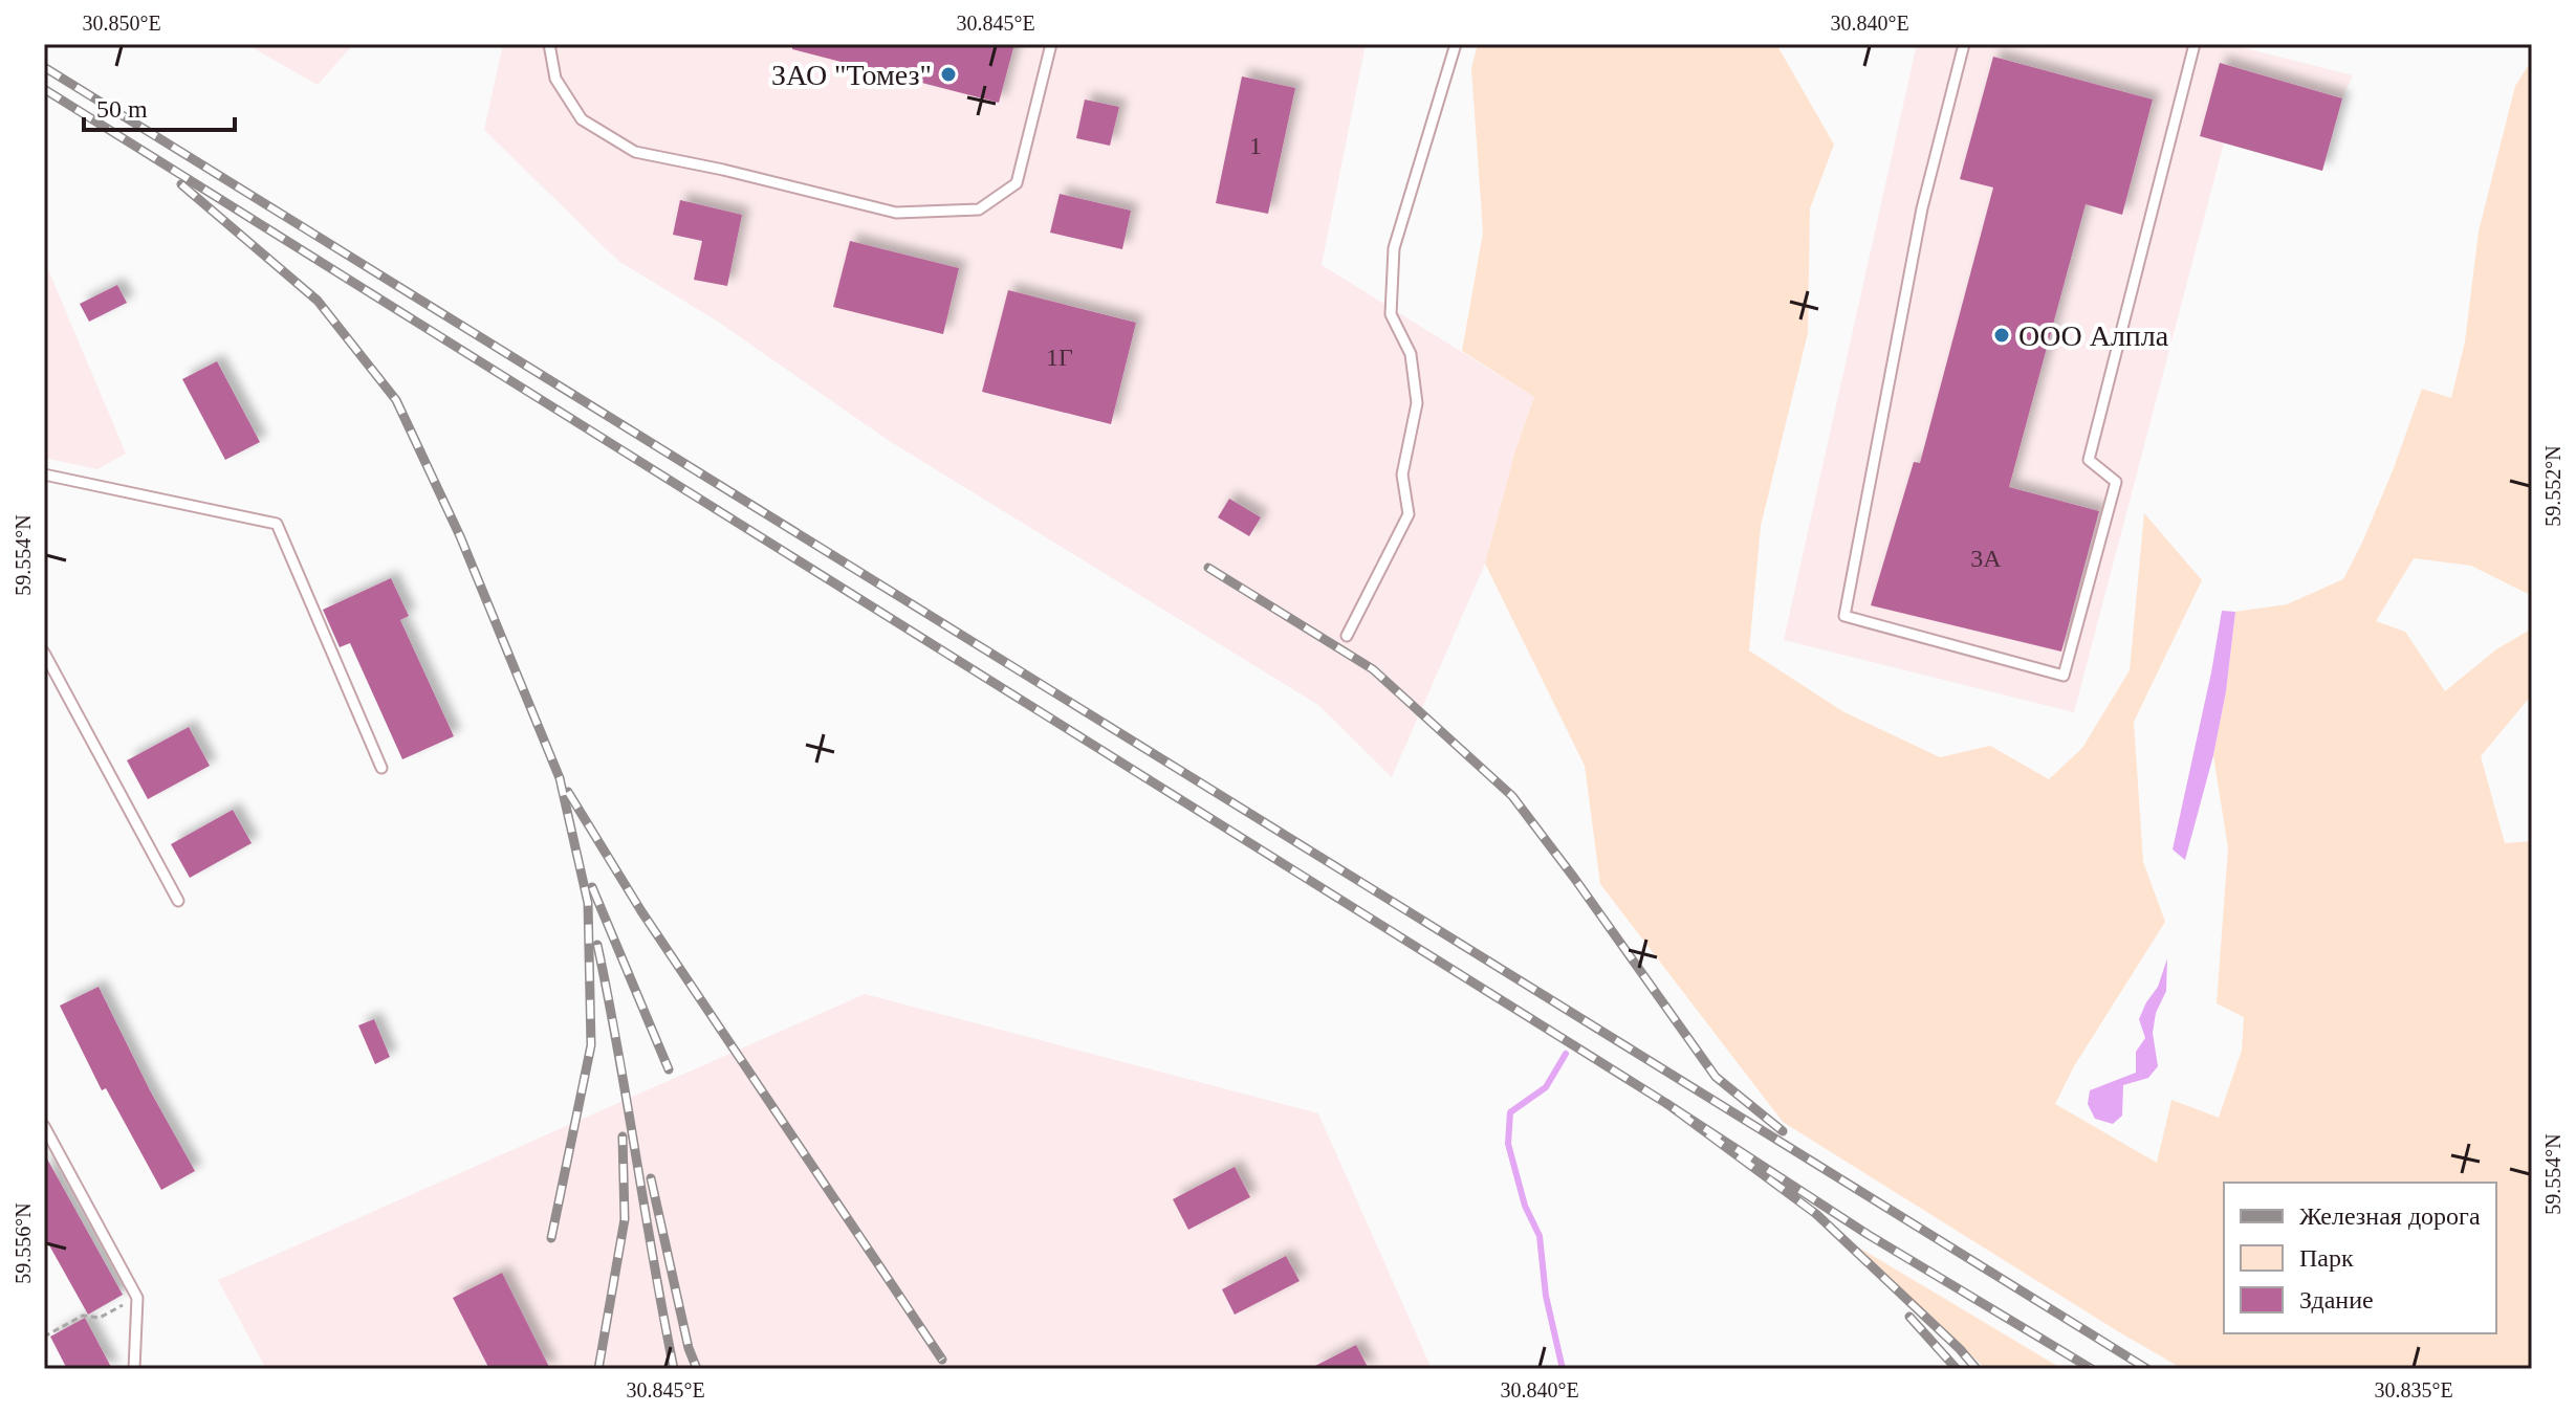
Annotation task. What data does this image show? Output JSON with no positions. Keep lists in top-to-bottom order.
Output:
{
  "places": ["ЗАО \"Томез\"", "ООО Алпла"],
  "house_numbers": ["1", "1Г", "3А"],
  "legend": ["Железная дорога", "Парк", "Здание"],
  "scale_bar": "50 m",
  "coordinates": [
    "30.850°E",
    "30.845°E",
    "30.840°E",
    "59.552°N",
    "59.554°N",
    "59.556°N",
    "30.835°E"
  ]
}
